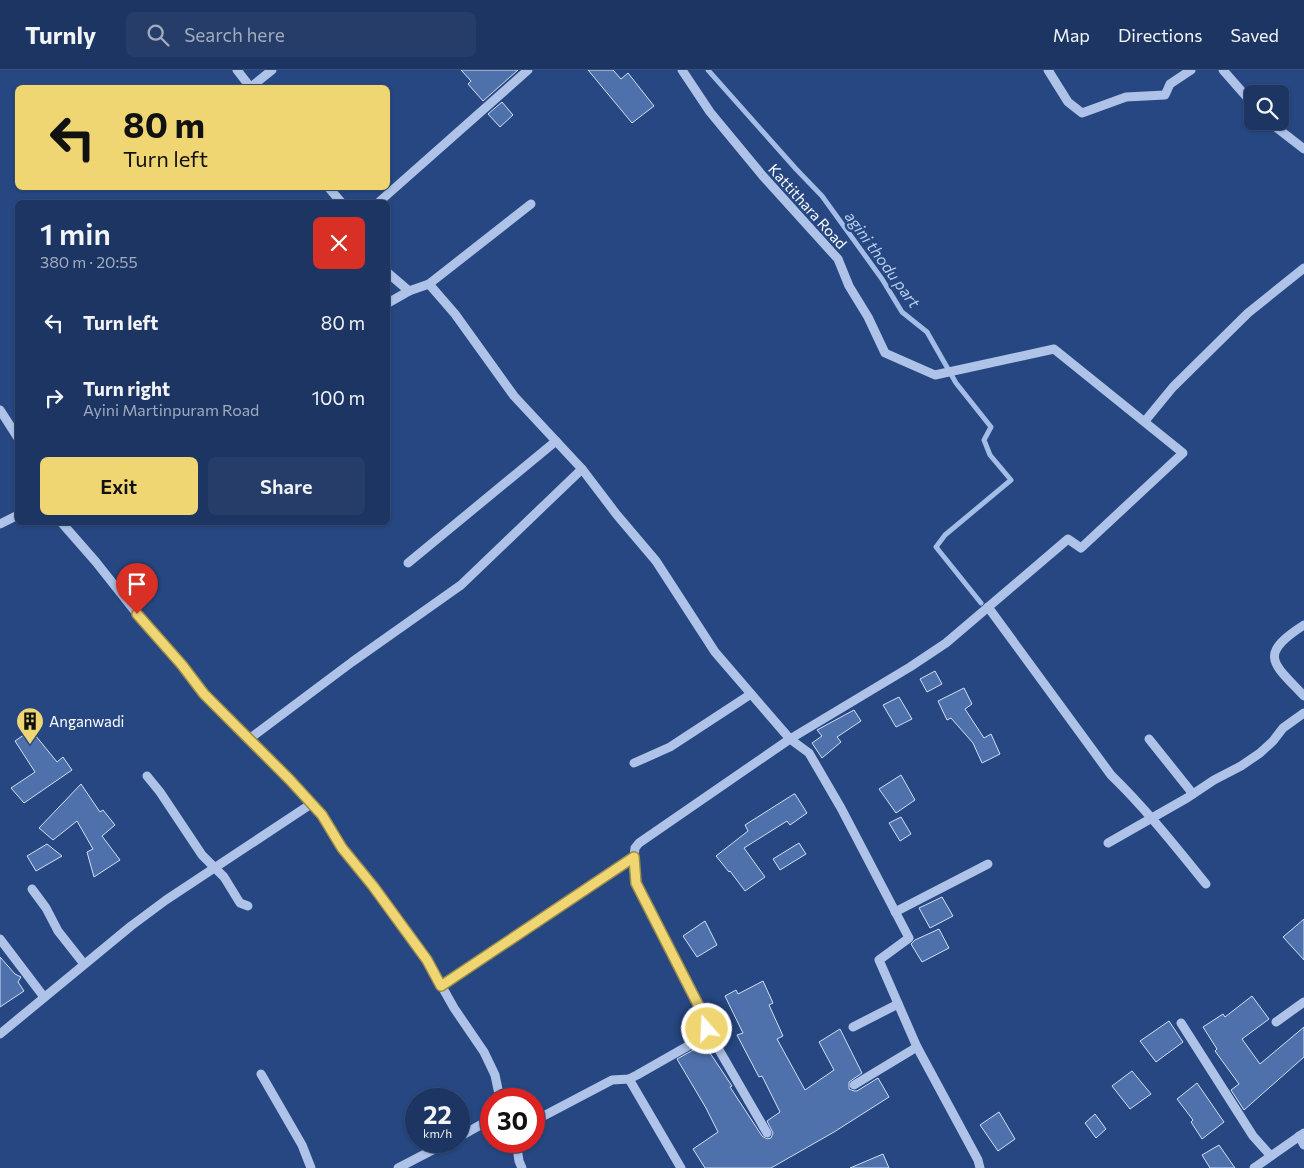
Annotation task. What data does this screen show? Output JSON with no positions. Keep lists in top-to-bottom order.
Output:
{
  "streets": {
    "street": ["Kattithara Road"]
  },
  "water": ["agini thodu part"],
  "places": {
    "building": ["Anganwadi"]
  },
  "page": {
    "header": "Turnly",
    "search": "Search here",
    "nav": ["Map", "Directions", "Saved"],
    "turn": ["80 m", "Turn left"],
    "heading": ["1 min", "380 m · 20:55"],
    "list": [
      {
        "name": "Turn left",
        "value": "80 m"
      },
      {
        "name": "Turn right",
        "note": "Ayini Martinpuram Road",
        "value": "100 m"
      }
    ],
    "buttons": ["Exit", "Share"],
    "speed": "22 km/h",
    "limit": "30"
  }
}
